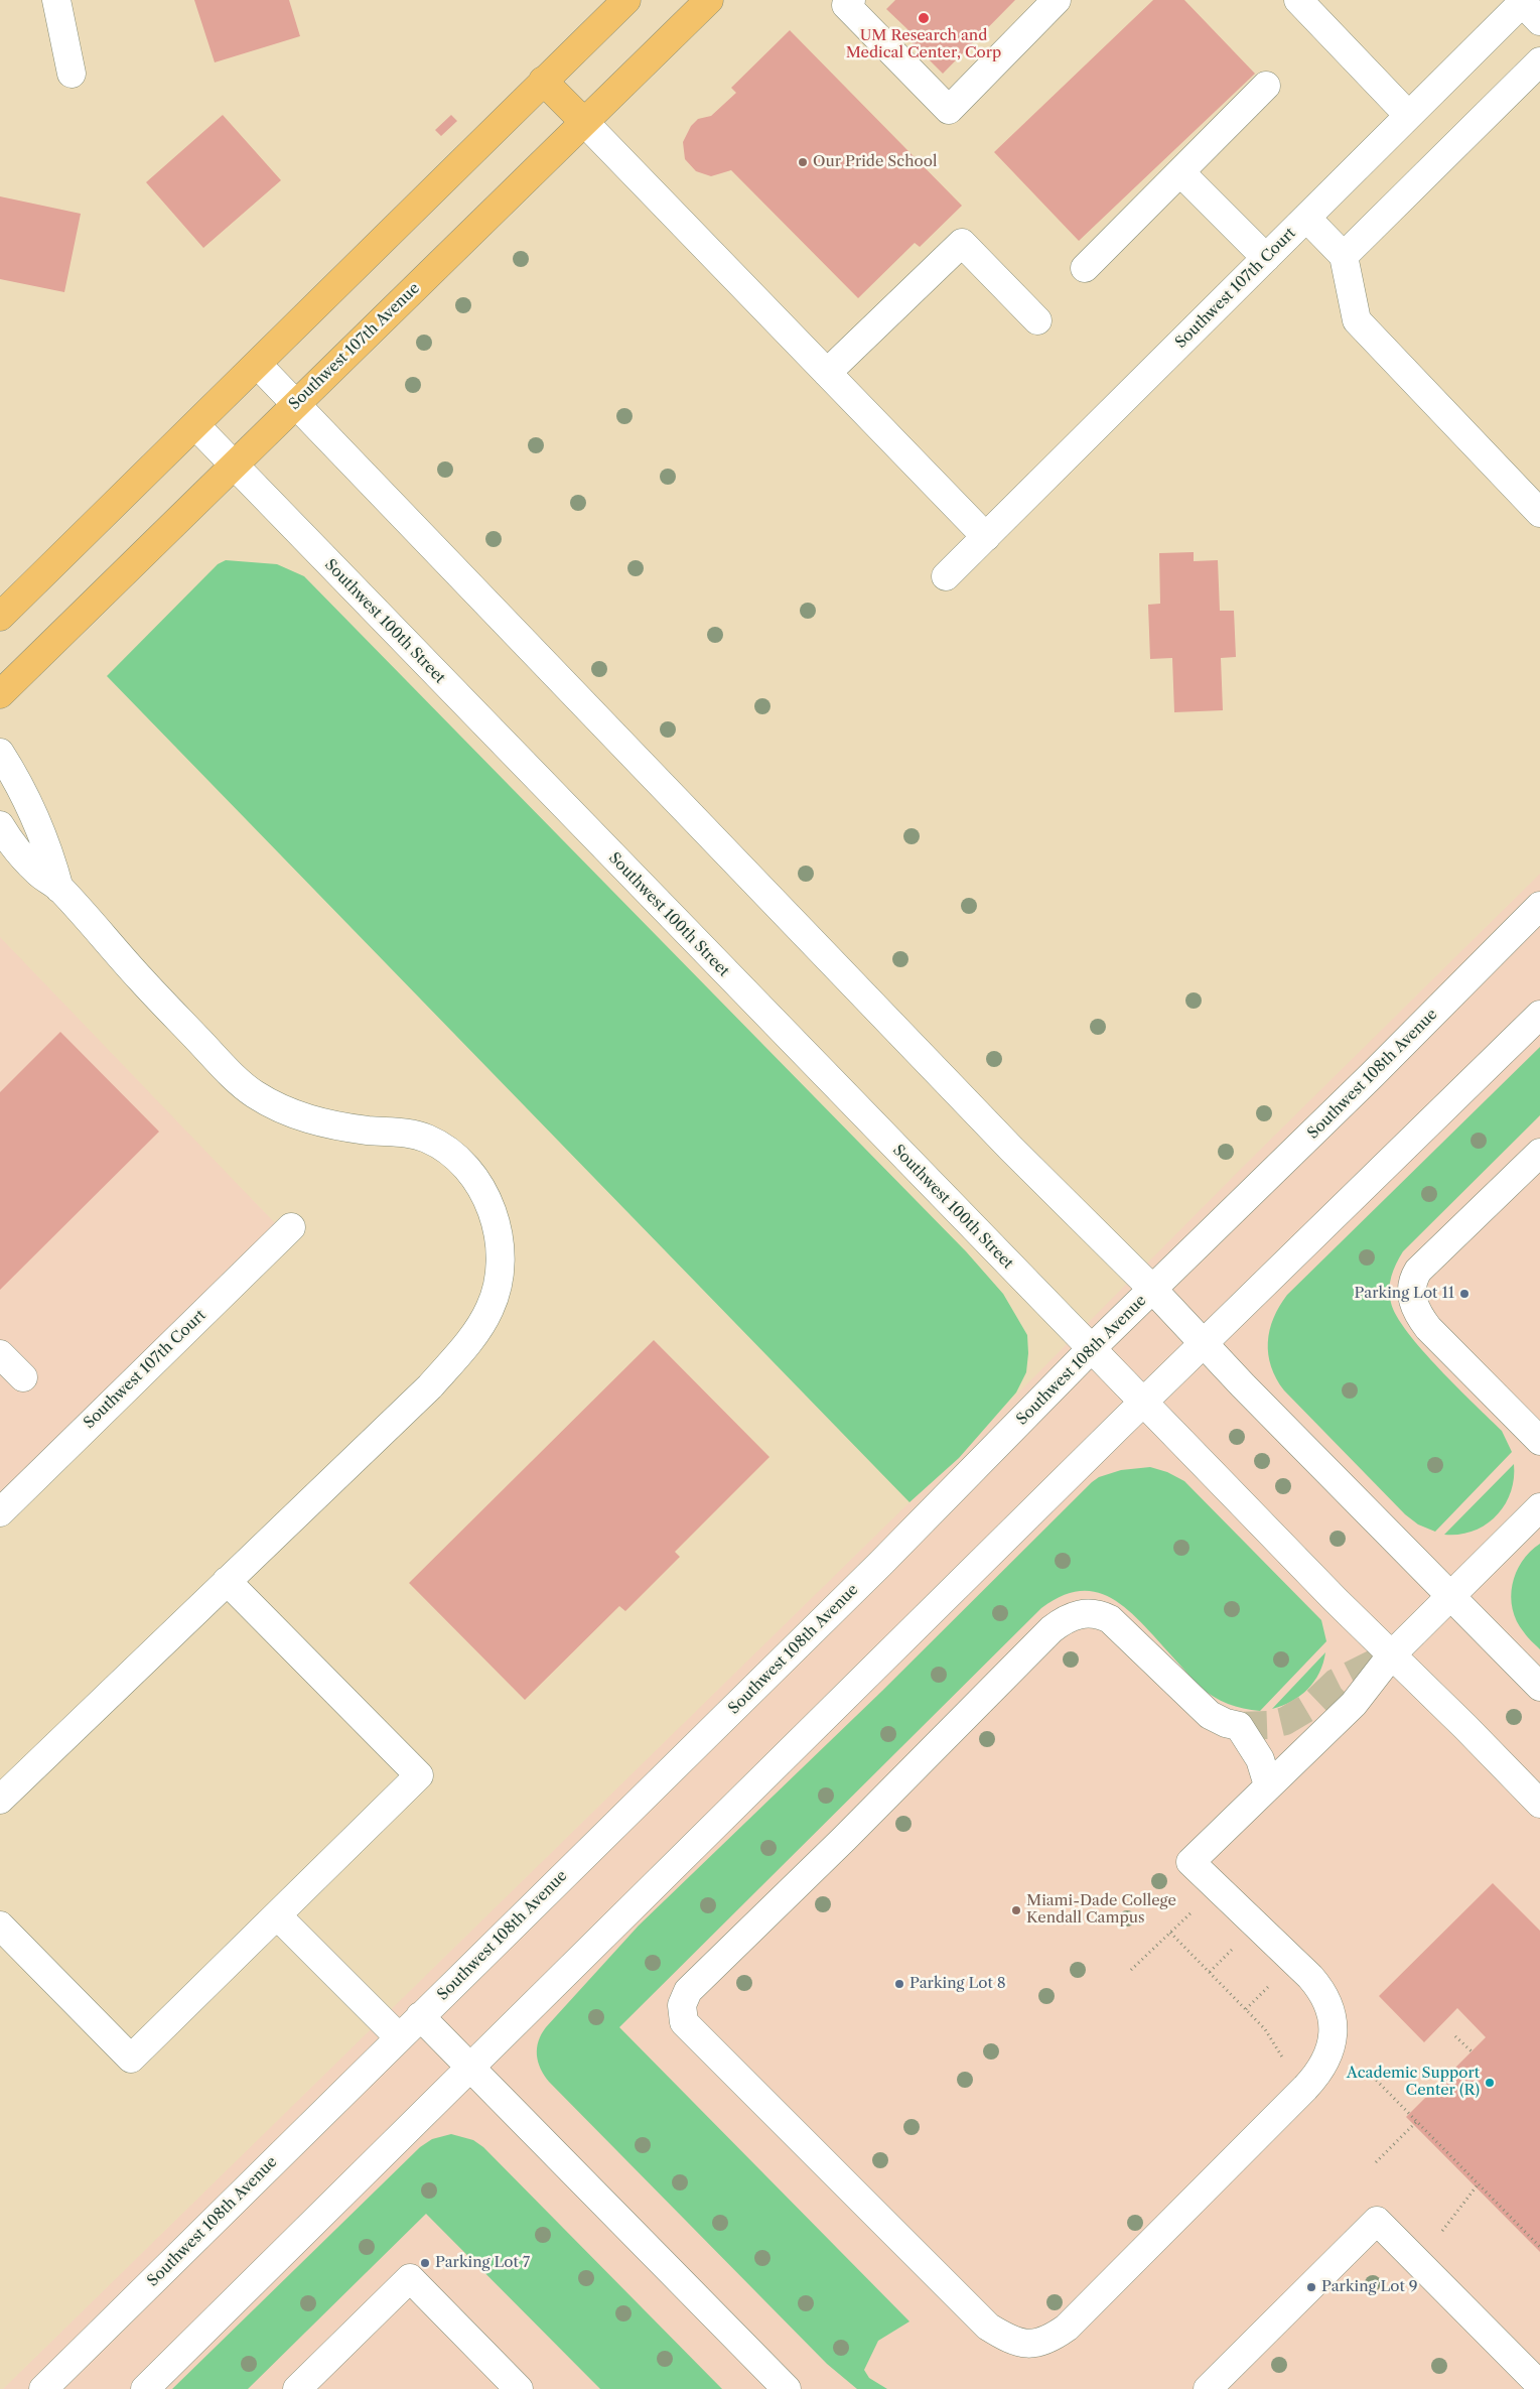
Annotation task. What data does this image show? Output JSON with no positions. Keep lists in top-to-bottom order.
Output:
{
  "streets": {
    "main road": ["Southwest 107th Avenue"],
    "street": ["Southwest 107th Court", "Southwest 100th Street", "Southwest 108th Avenue"]
  },
  "crossings": [
    ["Southwest 107th Avenue", "Southwest 100th Street"],
    ["Southwest 100th Street", "Southwest 108th Avenue"]
  ],
  "places": [
    "UM Research and Medical Center, Corp",
    "Our Pride School",
    "Parking Lot 11",
    "Miami-Dade College Kendall Campus",
    "Parking Lot 8",
    "Academic Support Center (R)",
    "Parking Lot 7",
    "Parking Lot 9"
  ]
}
